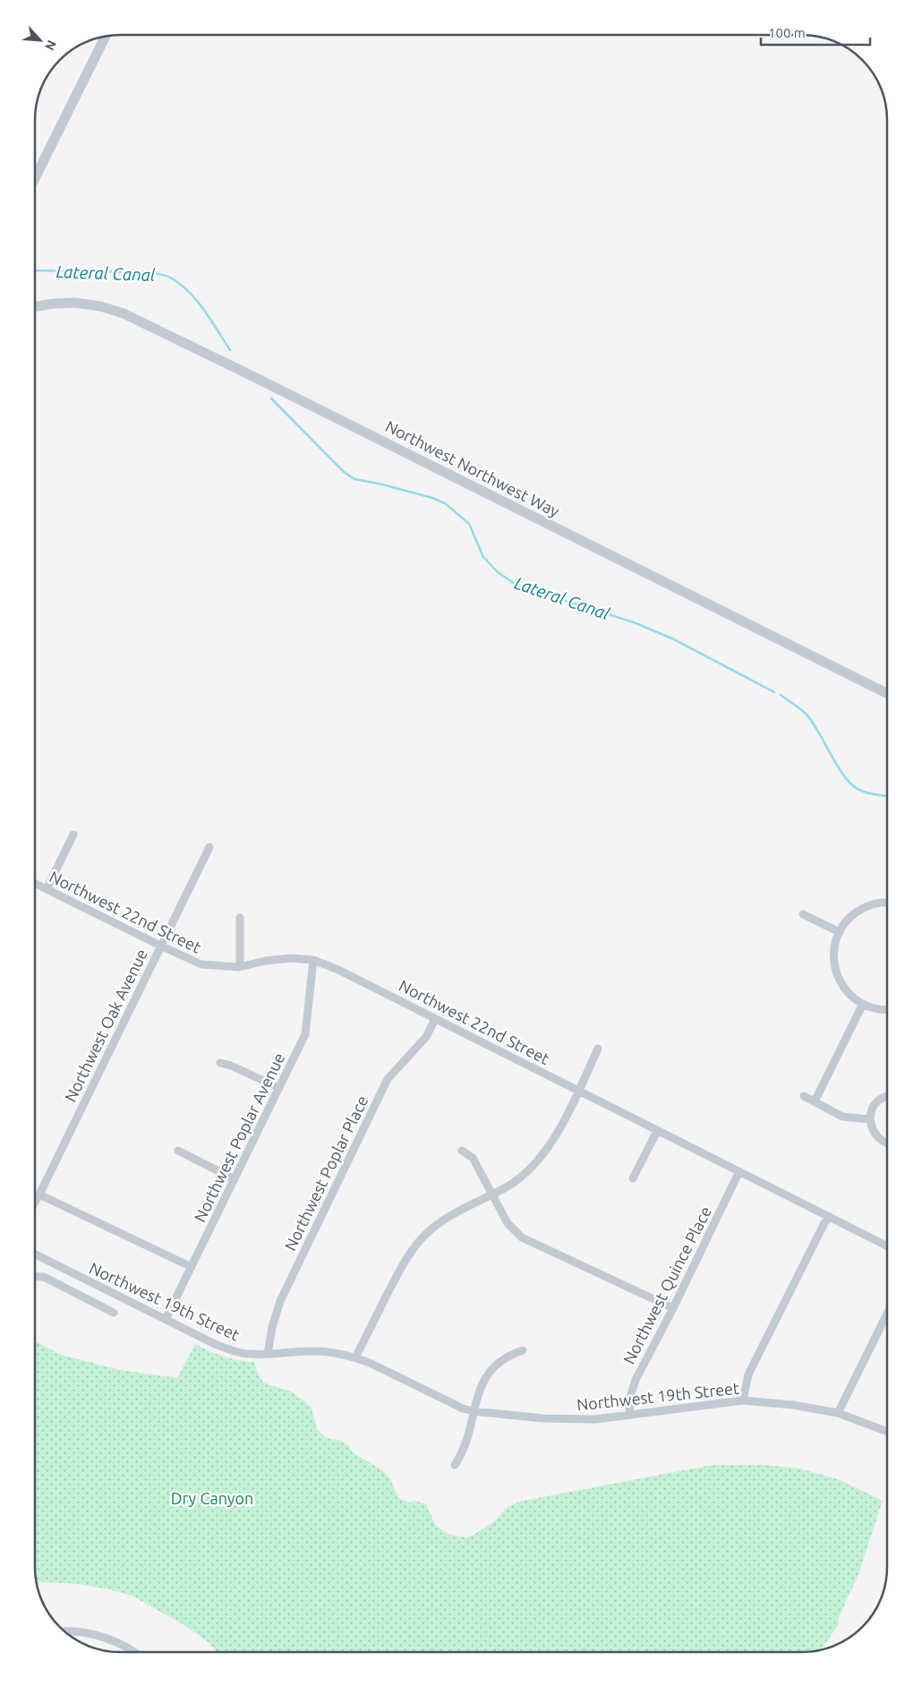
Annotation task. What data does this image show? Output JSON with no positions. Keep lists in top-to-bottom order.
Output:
{
  "streets": {
    "street": [
      "Northwest Northwest Way",
      "Northwest 22nd Street",
      "Northwest Oak Avenue",
      "Northwest Poplar Avenue",
      "Northwest Poplar Place",
      "Northwest Quince Place",
      "Northwest 19th Street"
    ]
  },
  "crossings": [
    ["Northwest 22nd Street", "Northwest Oak Avenue"],
    ["Northwest 22nd Street", "Northwest Poplar Avenue"],
    ["Northwest 22nd Street", "Northwest Poplar Place"],
    ["Northwest 22nd Street", "Northwest Quince Place"],
    ["Northwest Poplar Avenue", "Northwest 19th Street"],
    ["Northwest Poplar Place", "Northwest 19th Street"],
    ["Northwest Quince Place", "Northwest 19th Street"]
  ],
  "water": ["Lateral Canal"],
  "parks": ["Dry Canyon"],
  "scale_bar": "100 m",
  "north": "bottom right"
}
